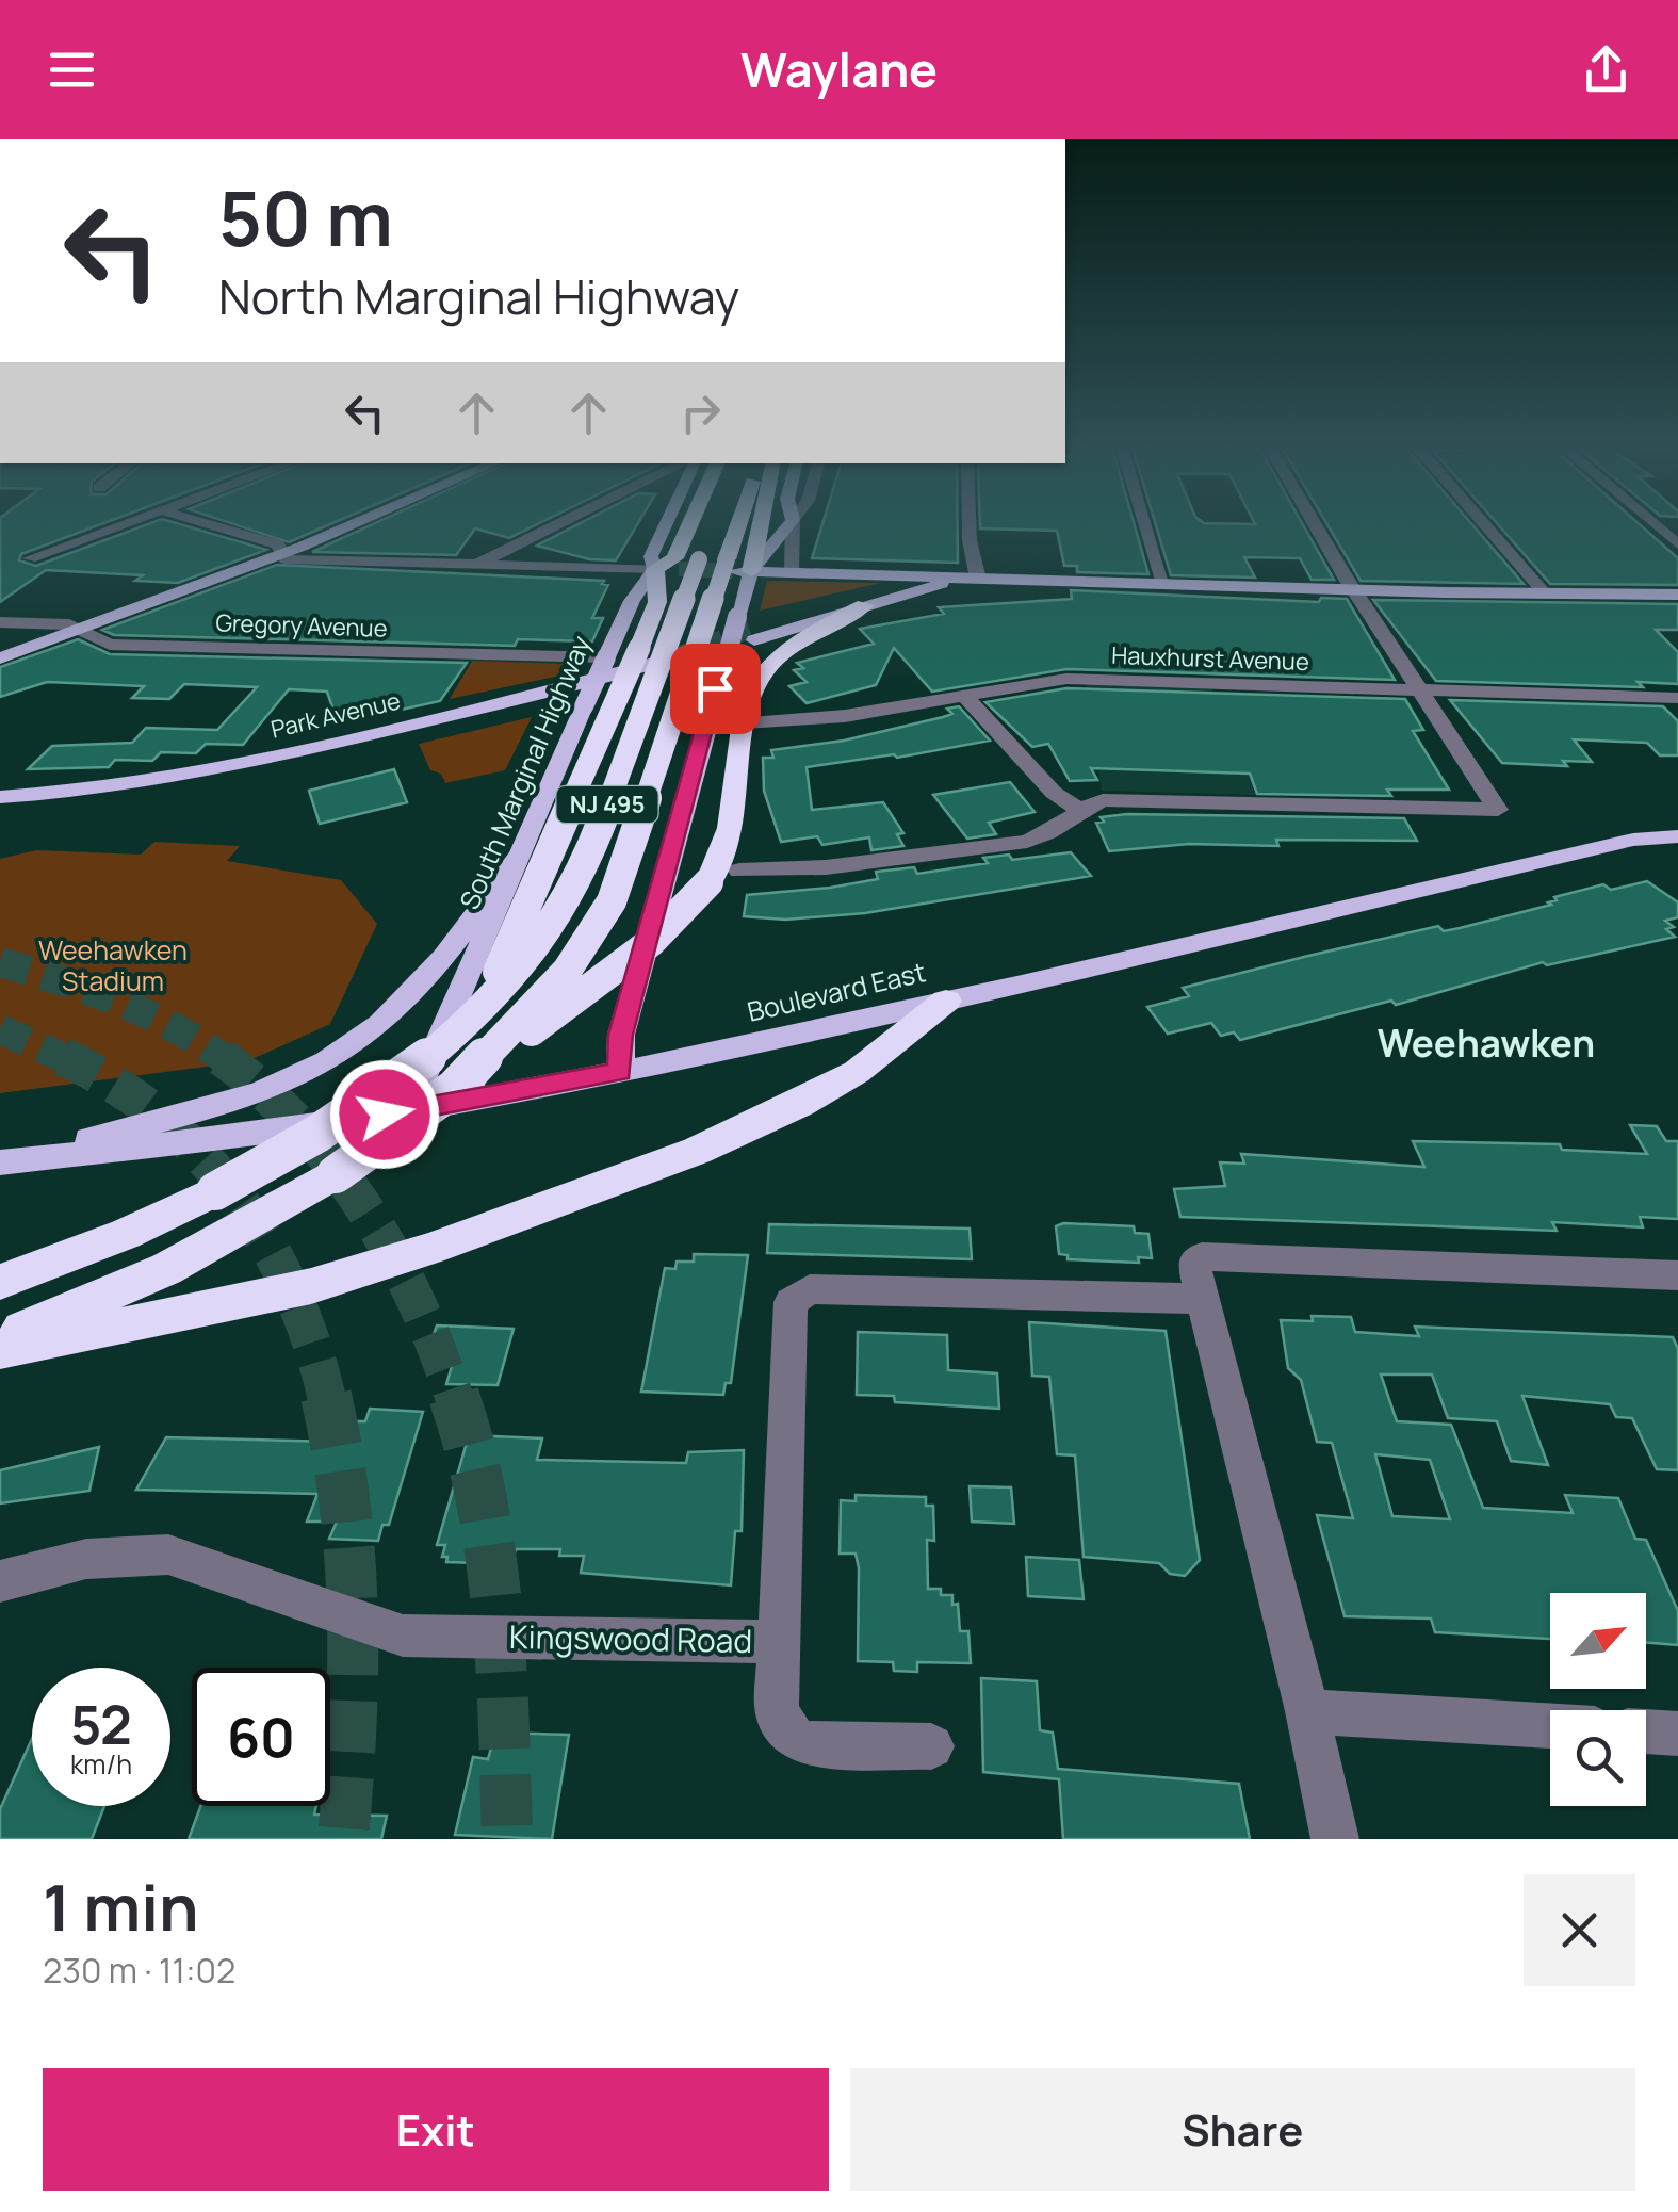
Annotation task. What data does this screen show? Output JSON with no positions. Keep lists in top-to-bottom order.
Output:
{
  "streets": {
    "highway": ["NJ 495"],
    "main road": ["Park Avenue", "South Marginal Highway", "Boulevard East"],
    "street": ["Gregory Avenue", "Hauxhurst Avenue", "Kingswood Road"]
  },
  "crossings": [
    ["Gregory Avenue", "South Marginal Highway"],
    ["South Marginal Highway", "Boulevard East"]
  ],
  "districts": ["Weehawken"],
  "parks": ["Weehawken Stadium"],
  "north": "top right",
  "page": {
    "header": "Waylane",
    "turn": ["50 m", "North Marginal Highway"],
    "speed": "52 km/h",
    "limit": "60",
    "heading": ["1 min", "230 m · 11:02"],
    "buttons": ["Exit", "Share"]
  }
}
